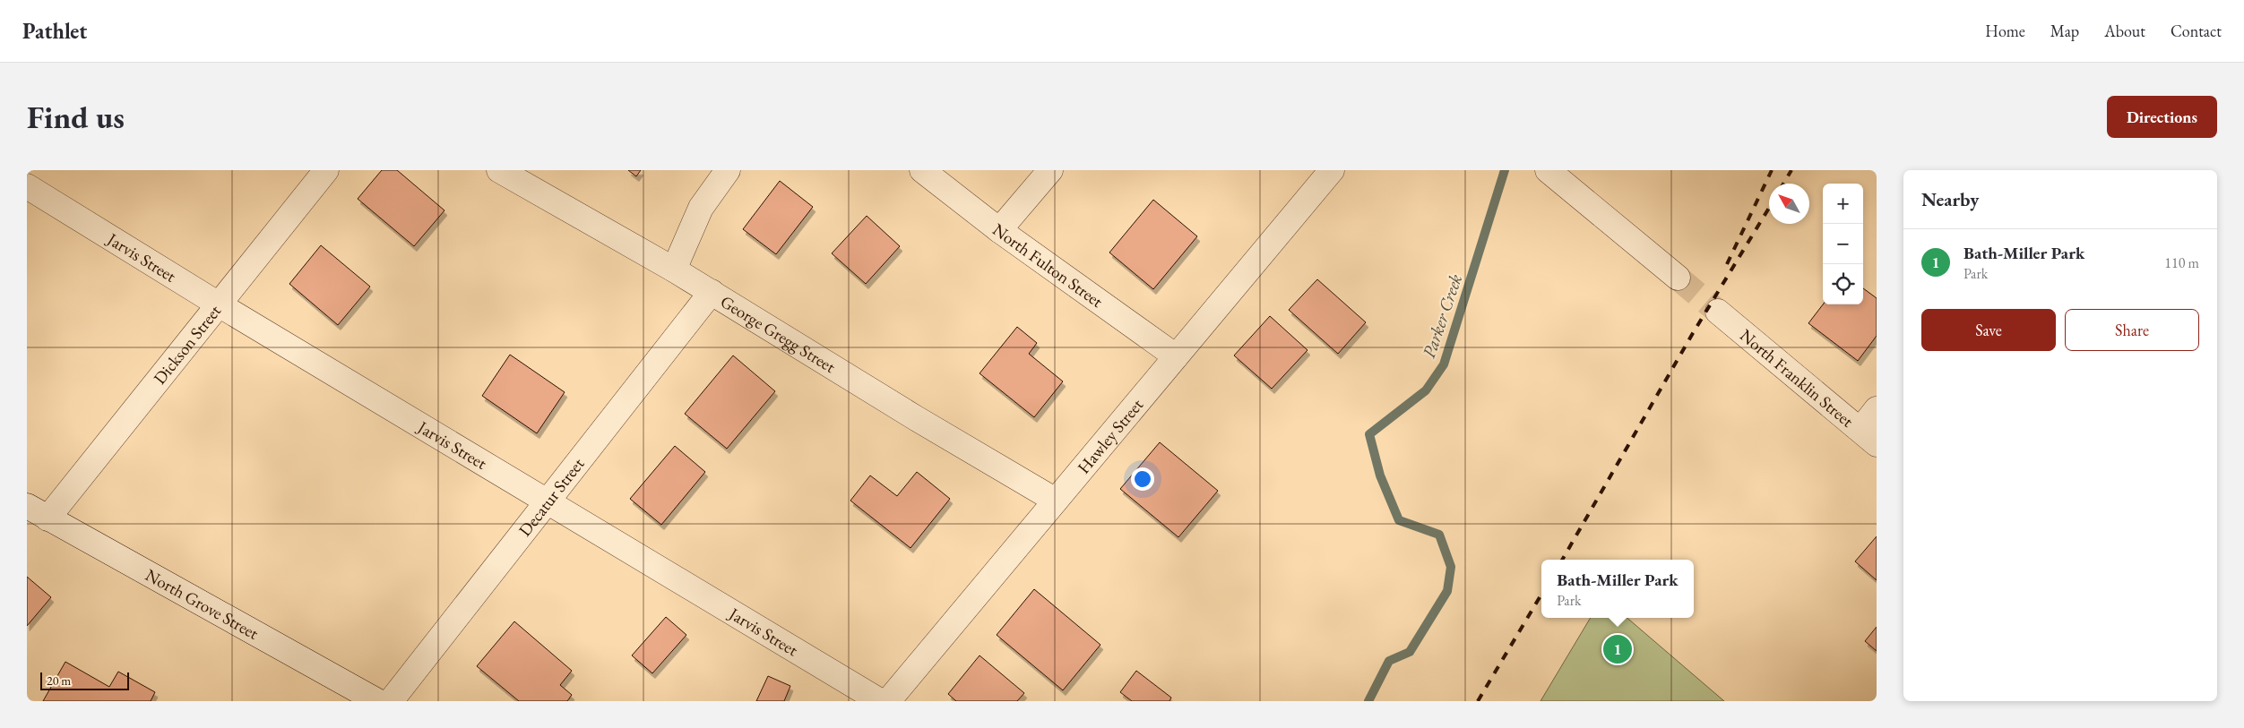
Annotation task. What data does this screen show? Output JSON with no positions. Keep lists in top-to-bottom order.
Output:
{
  "streets": {
    "street": [
      "Jarvis Street",
      "North Fulton Street",
      "George Gregg Street",
      "Dickson Street",
      "North Franklin Street",
      "Hawley Street",
      "Decatur Street",
      "North Grove Street"
    ]
  },
  "crossings": [
    ["Jarvis Street", "Dickson Street"],
    ["Jarvis Street", "Decatur Street"],
    ["North Fulton Street", "Hawley Street"],
    ["George Gregg Street", "Hawley Street"],
    ["George Gregg Street", "Decatur Street"],
    ["Dickson Street", "North Grove Street"]
  ],
  "water": ["Parker Creek"],
  "scale_bar": "20 m",
  "north": "top left",
  "page": {
    "header": "Pathlet",
    "nav": [
      "Home",
      "Map",
      "About",
      "Contact"
    ],
    "buttons": [
      "Directions",
      ["Save", "Share"]
    ],
    "title": "Find us",
    "heading": "Nearby",
    "map_buttons": ["+", "−"],
    "list": [
      {
        "mark": "1",
        "name": "Bath-Miller Park",
        "note": "Park",
        "value": "110 m"
      }
    ],
    "popup": ["Bath-Miller Park", "Park"],
    "pins": "1",
    "scale": "20 m"
  }
}
